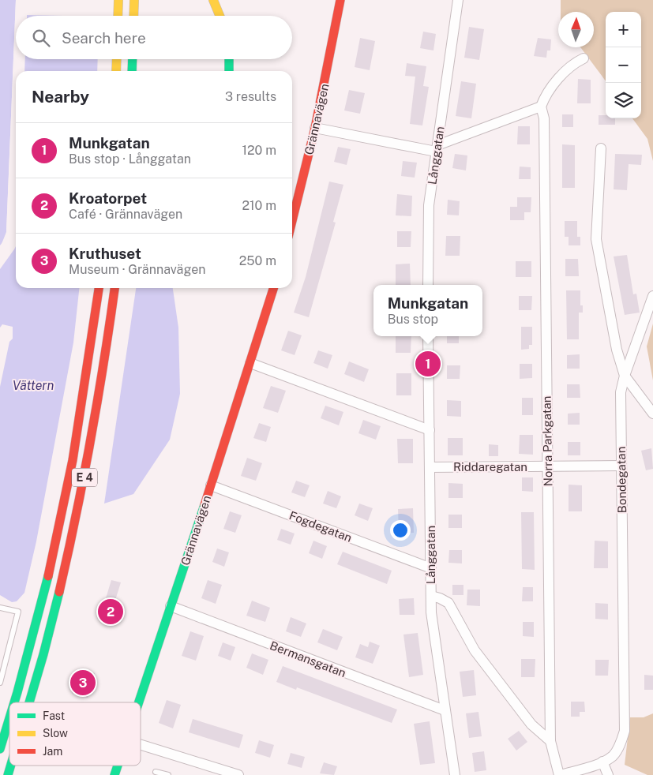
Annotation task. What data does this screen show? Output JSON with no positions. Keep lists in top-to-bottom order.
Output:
{
  "streets": {
    "main road": ["Grännavägen", "E 4"],
    "street": [
      "Långgatan",
      "Norra Parkgatan",
      "Riddaregatan",
      "Bondegatan",
      "Fogdegatan",
      "Bermansgatan"
    ]
  },
  "crossings": [
    ["Grännavägen", "Fogdegatan"],
    ["Grännavägen", "Bermansgatan"],
    ["Långgatan", "Riddaregatan"],
    ["Långgatan", "Fogdegatan"],
    ["Långgatan", "Bermansgatan"],
    ["Norra Parkgatan", "Riddaregatan"],
    ["Norra Parkgatan", "Bondegatan"],
    ["Riddaregatan", "Bondegatan"]
  ],
  "water": ["Vättern"],
  "legend": ["Fast", "Slow", "Jam"],
  "north": "top",
  "page": {
    "map_buttons": ["+", "−"],
    "search": "Search here",
    "heading": ["Nearby", "3 results"],
    "list": [
      {
        "mark": "1",
        "name": "Munkgatan",
        "note": "Bus stop · Långgatan",
        "value": "120 m"
      },
      {
        "mark": "2",
        "name": "Kroatorpet",
        "note": "Café · Grännavägen",
        "value": "210 m"
      },
      {
        "mark": "3",
        "name": "Kruthuset",
        "note": "Museum · Grännavägen",
        "value": "250 m"
      }
    ],
    "popup": ["Munkgatan", "Bus stop"],
    "pins": ["1", "2", "3"]
  }
}
